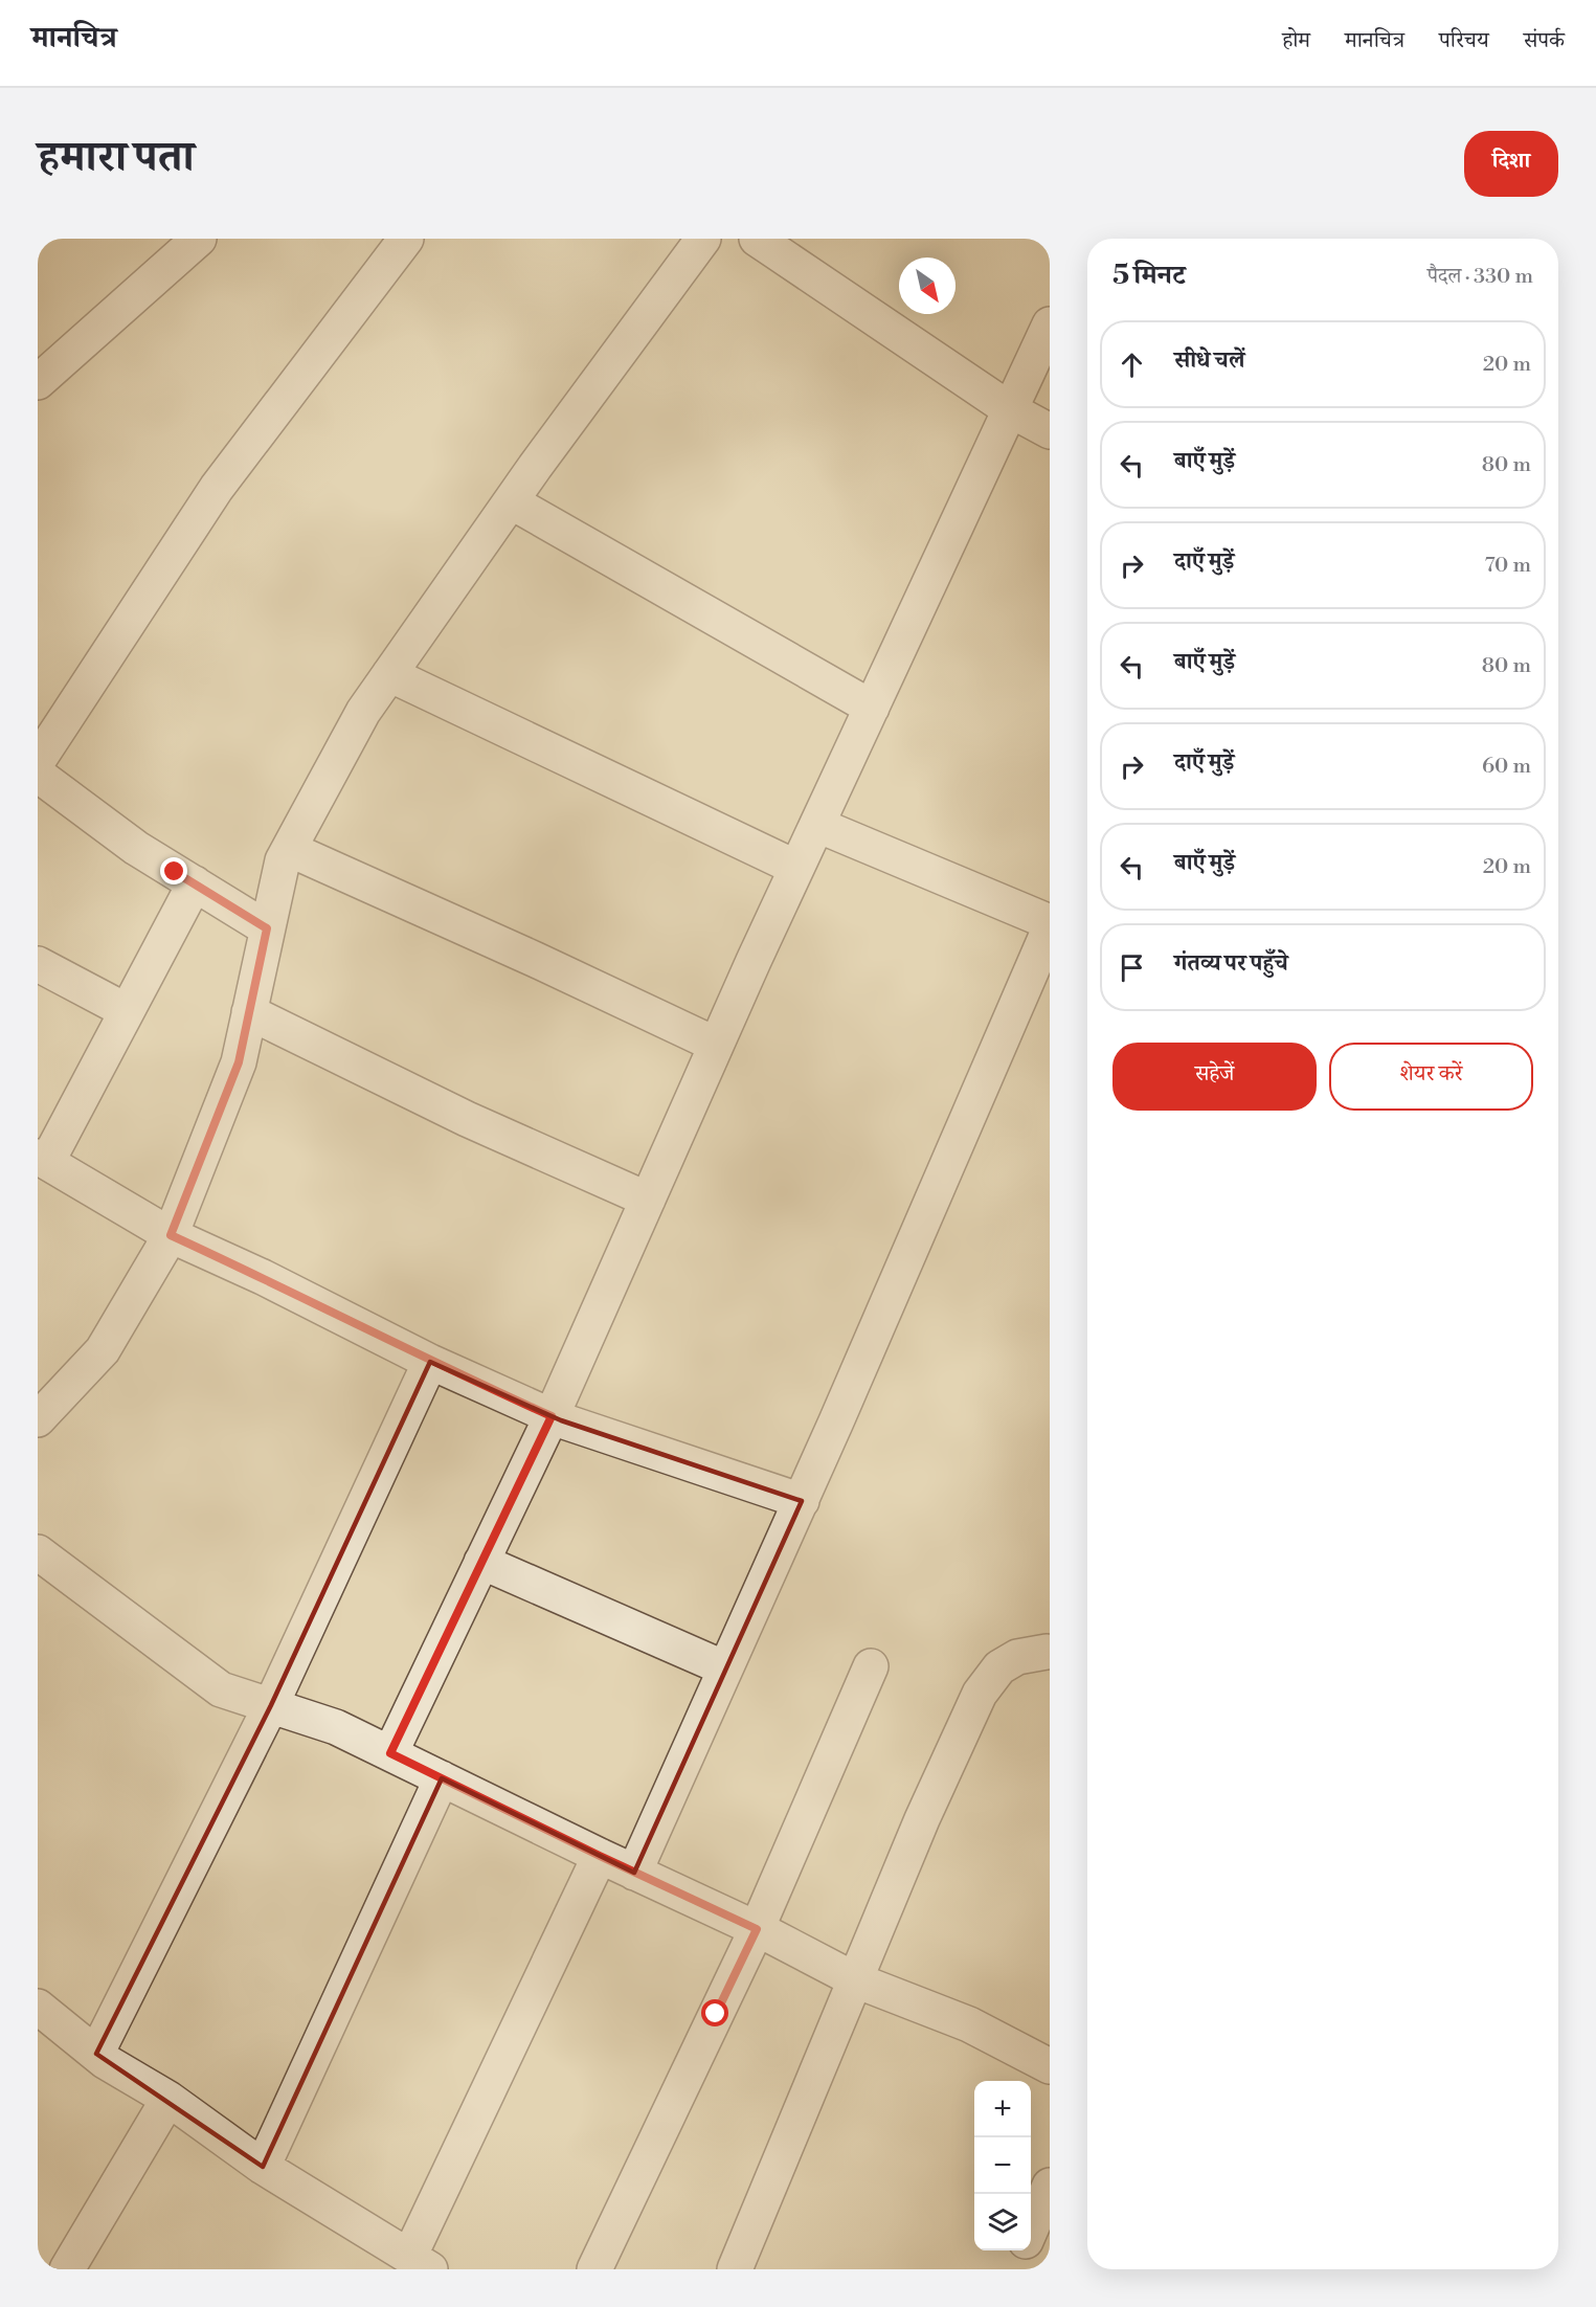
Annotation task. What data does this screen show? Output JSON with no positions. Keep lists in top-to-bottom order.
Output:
{
  "north": "bottom right",
  "page": {
    "header": "मानचित्र",
    "nav": [
      "होम",
      "मानचित्र",
      "परिचय",
      "संपर्क"
    ],
    "title": "हमारा पता",
    "buttons": [
      "दिशा",
      ["सहेजें", "शेयर करें"]
    ],
    "heading": ["5 मिनट", "पैदल · 330 m"],
    "list": [
      ["सीधे चलें", "20 m"],
      ["बाएँ मुड़ें", "80 m"],
      ["दाएँ मुड़ें", "70 m"],
      ["बाएँ मुड़ें", "80 m"],
      ["दाएँ मुड़ें", "60 m"],
      ["बाएँ मुड़ें", "20 m"],
      "गंतव्य पर पहुँचे"
    ],
    "map_buttons": ["+", "−"]
  }
}
